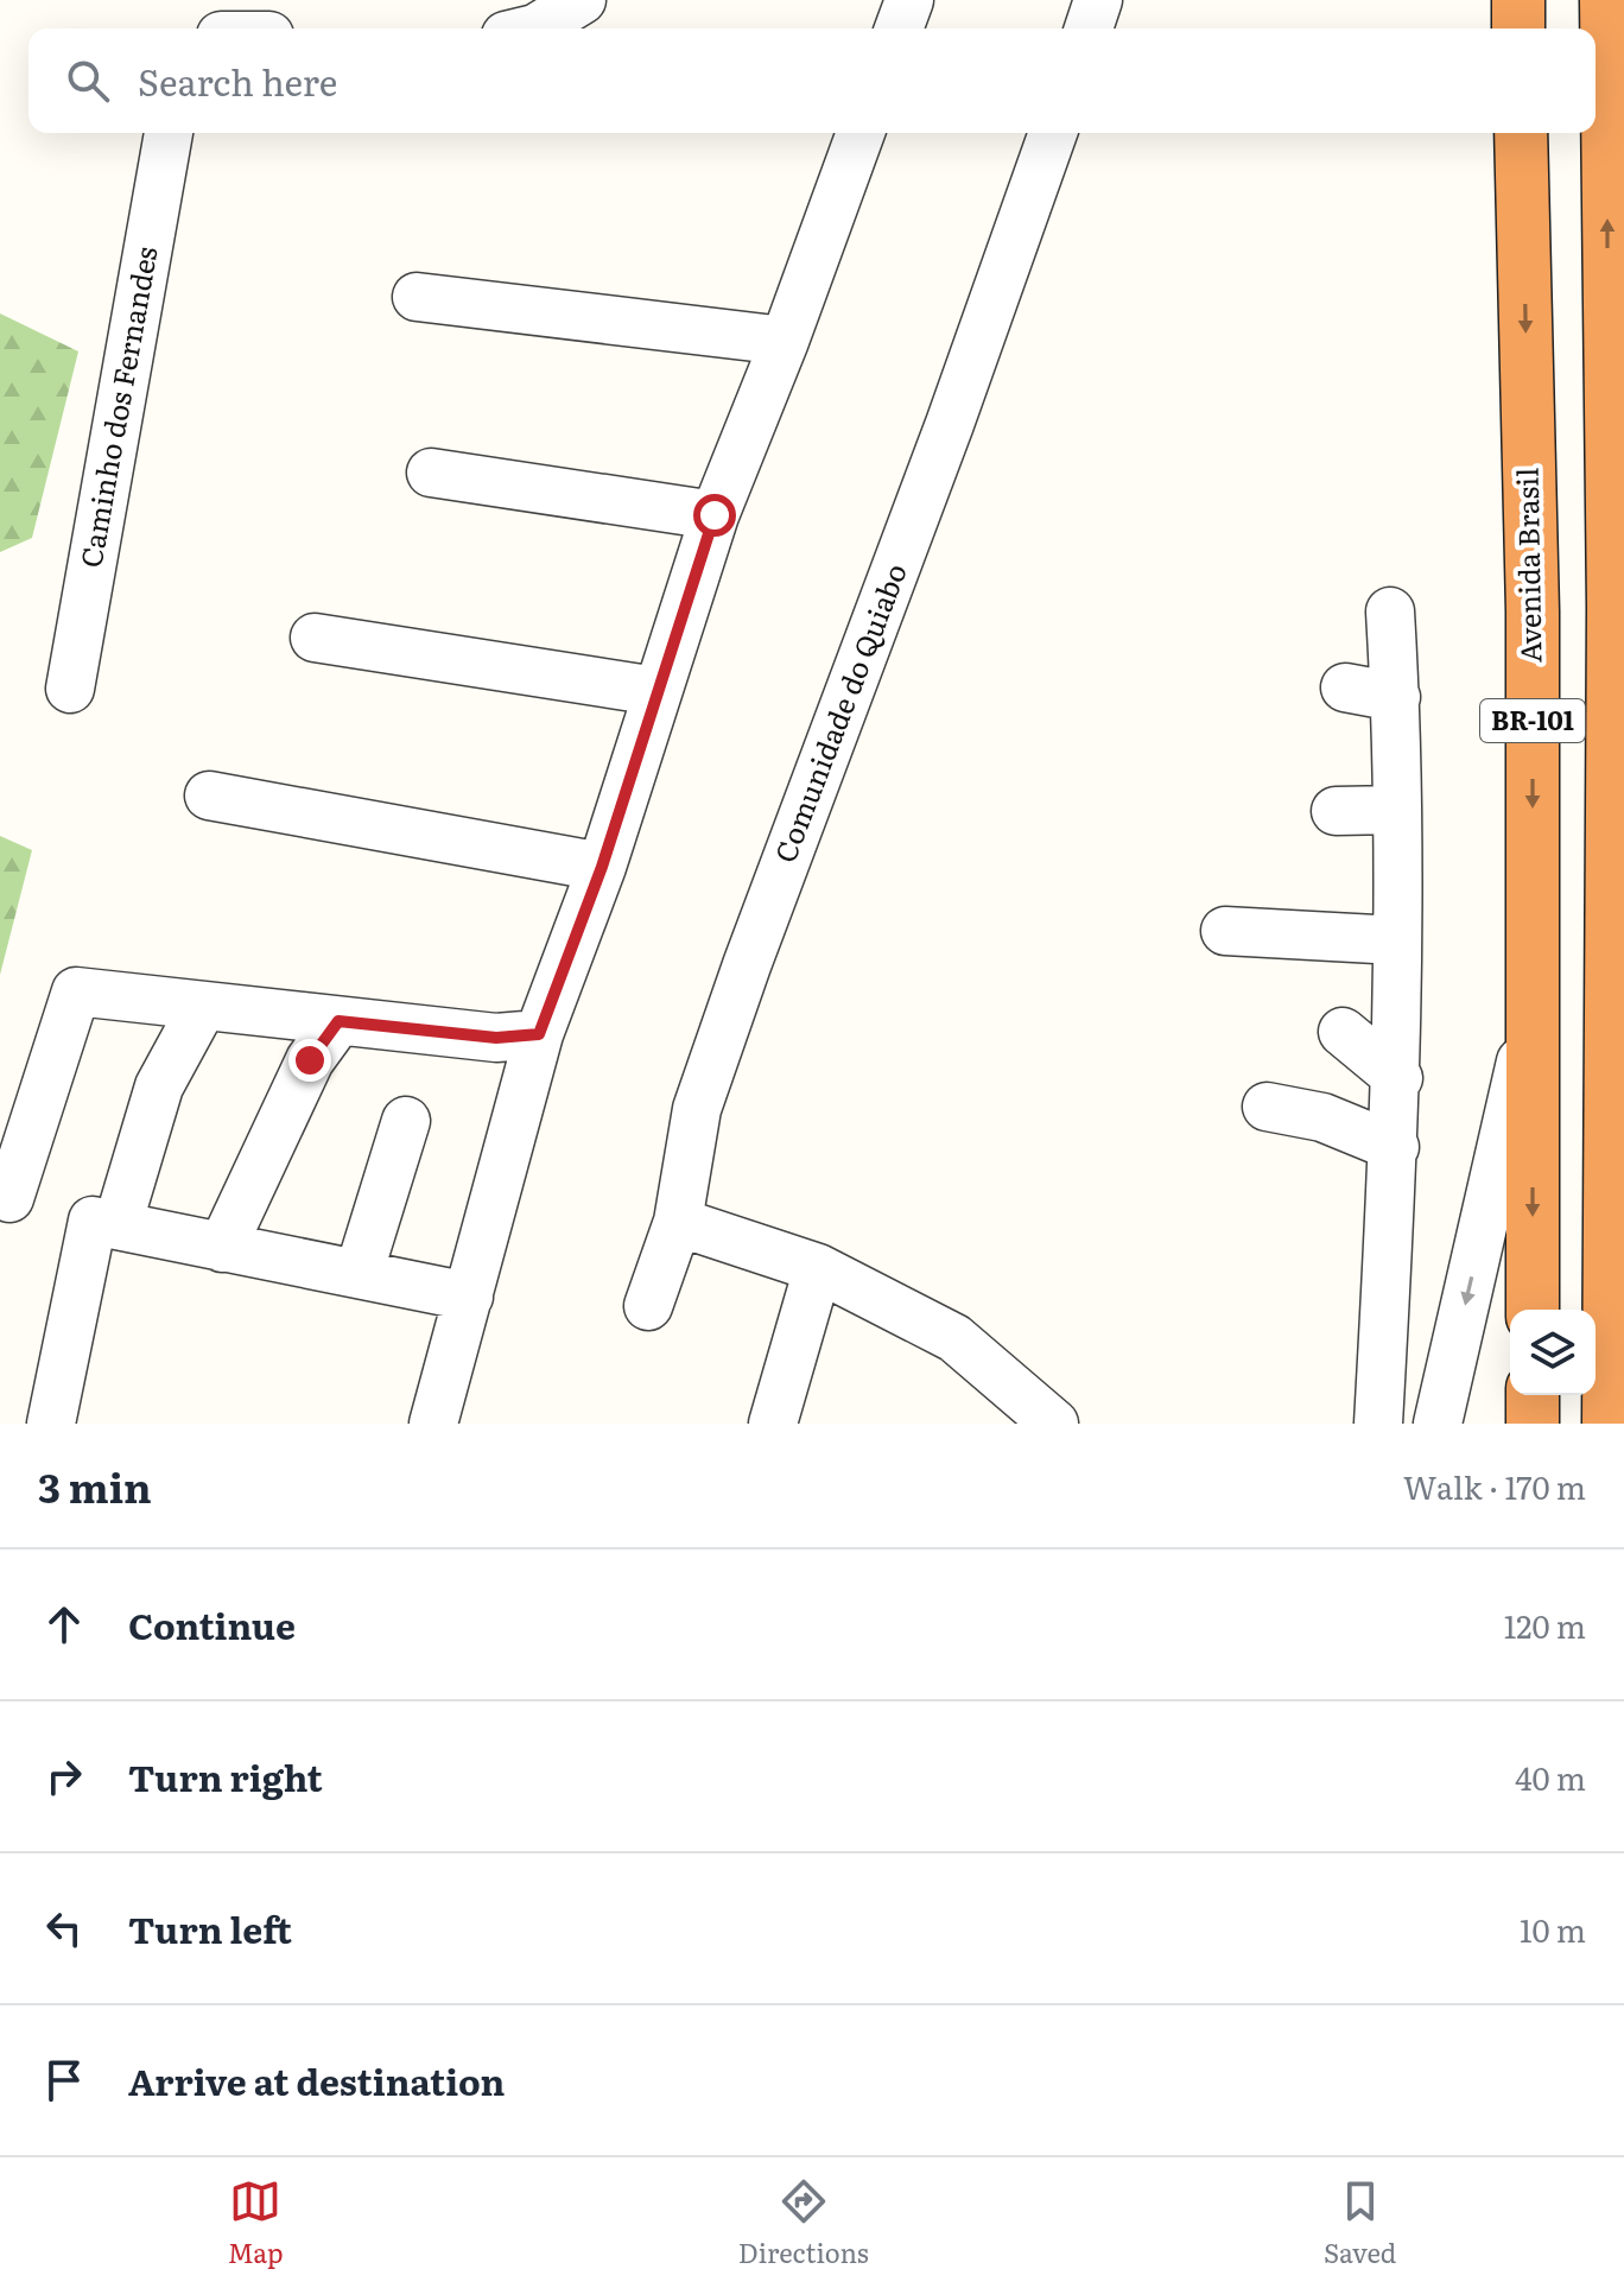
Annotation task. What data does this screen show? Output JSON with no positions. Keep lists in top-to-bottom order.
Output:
{
  "streets": {
    "highway": ["Avenida Brasil", "BR-101"],
    "street": ["Caminho dos Fernandes", "Comunidade do Quiabo"]
  },
  "page": {
    "search": "Search here",
    "heading": ["3 min", "Walk · 170 m"],
    "list": [
      ["Continue", "120 m"],
      ["Turn right", "40 m"],
      ["Turn left", "10 m"],
      "Arrive at destination"
    ],
    "nav": ["Map", "Directions", "Saved"]
  }
}
